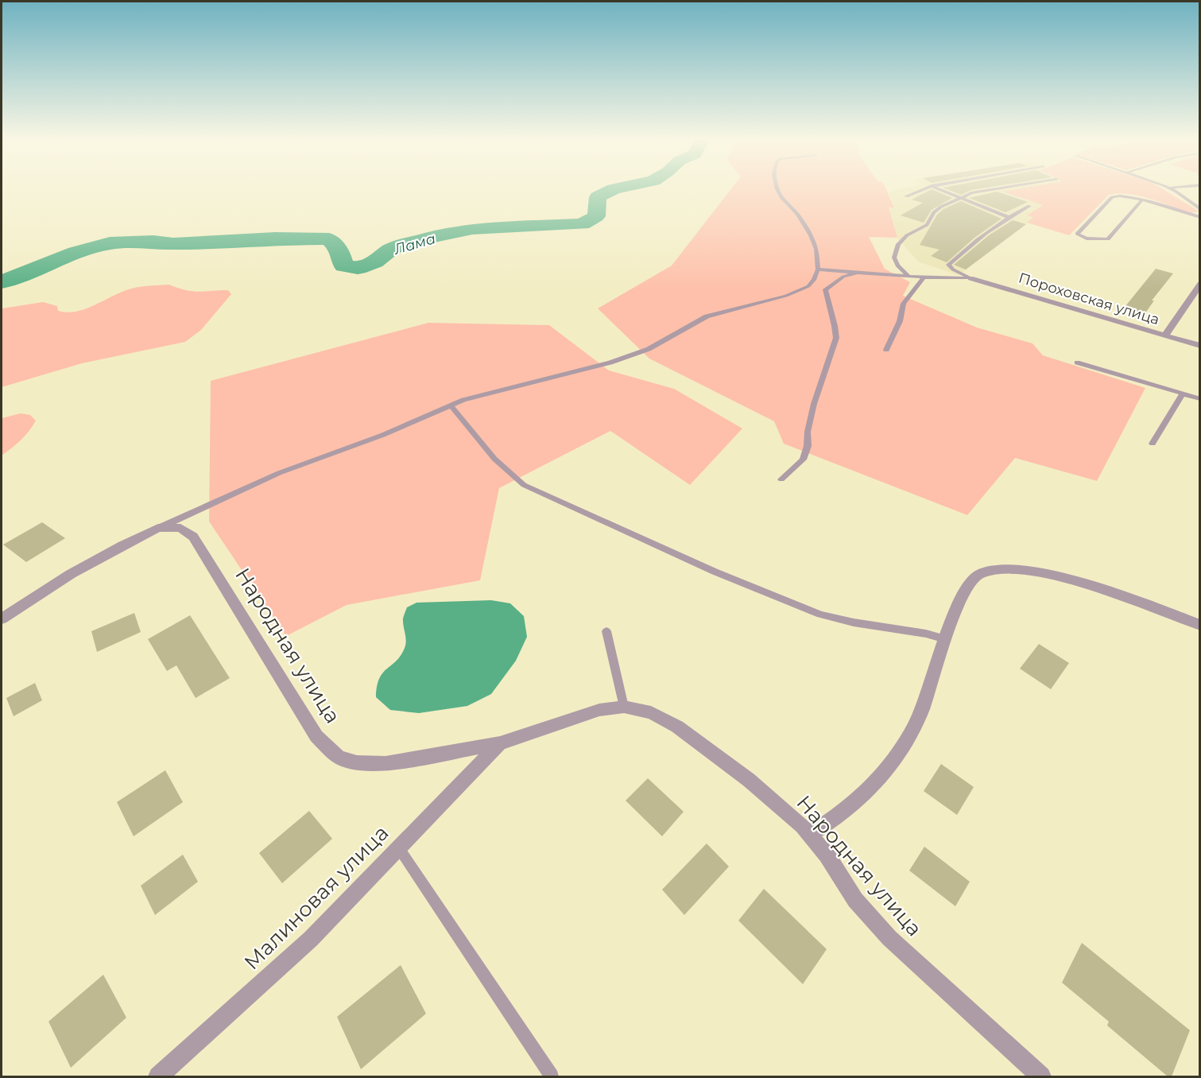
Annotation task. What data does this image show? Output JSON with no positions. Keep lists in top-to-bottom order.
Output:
{
  "streets": {
    "street": ["Пороховская улица", "Народная улица", "Малиновая улица"]
  },
  "crossings": [
    ["Народная улица", "Малиновая улица"]
  ],
  "water": ["Лама"]
}
